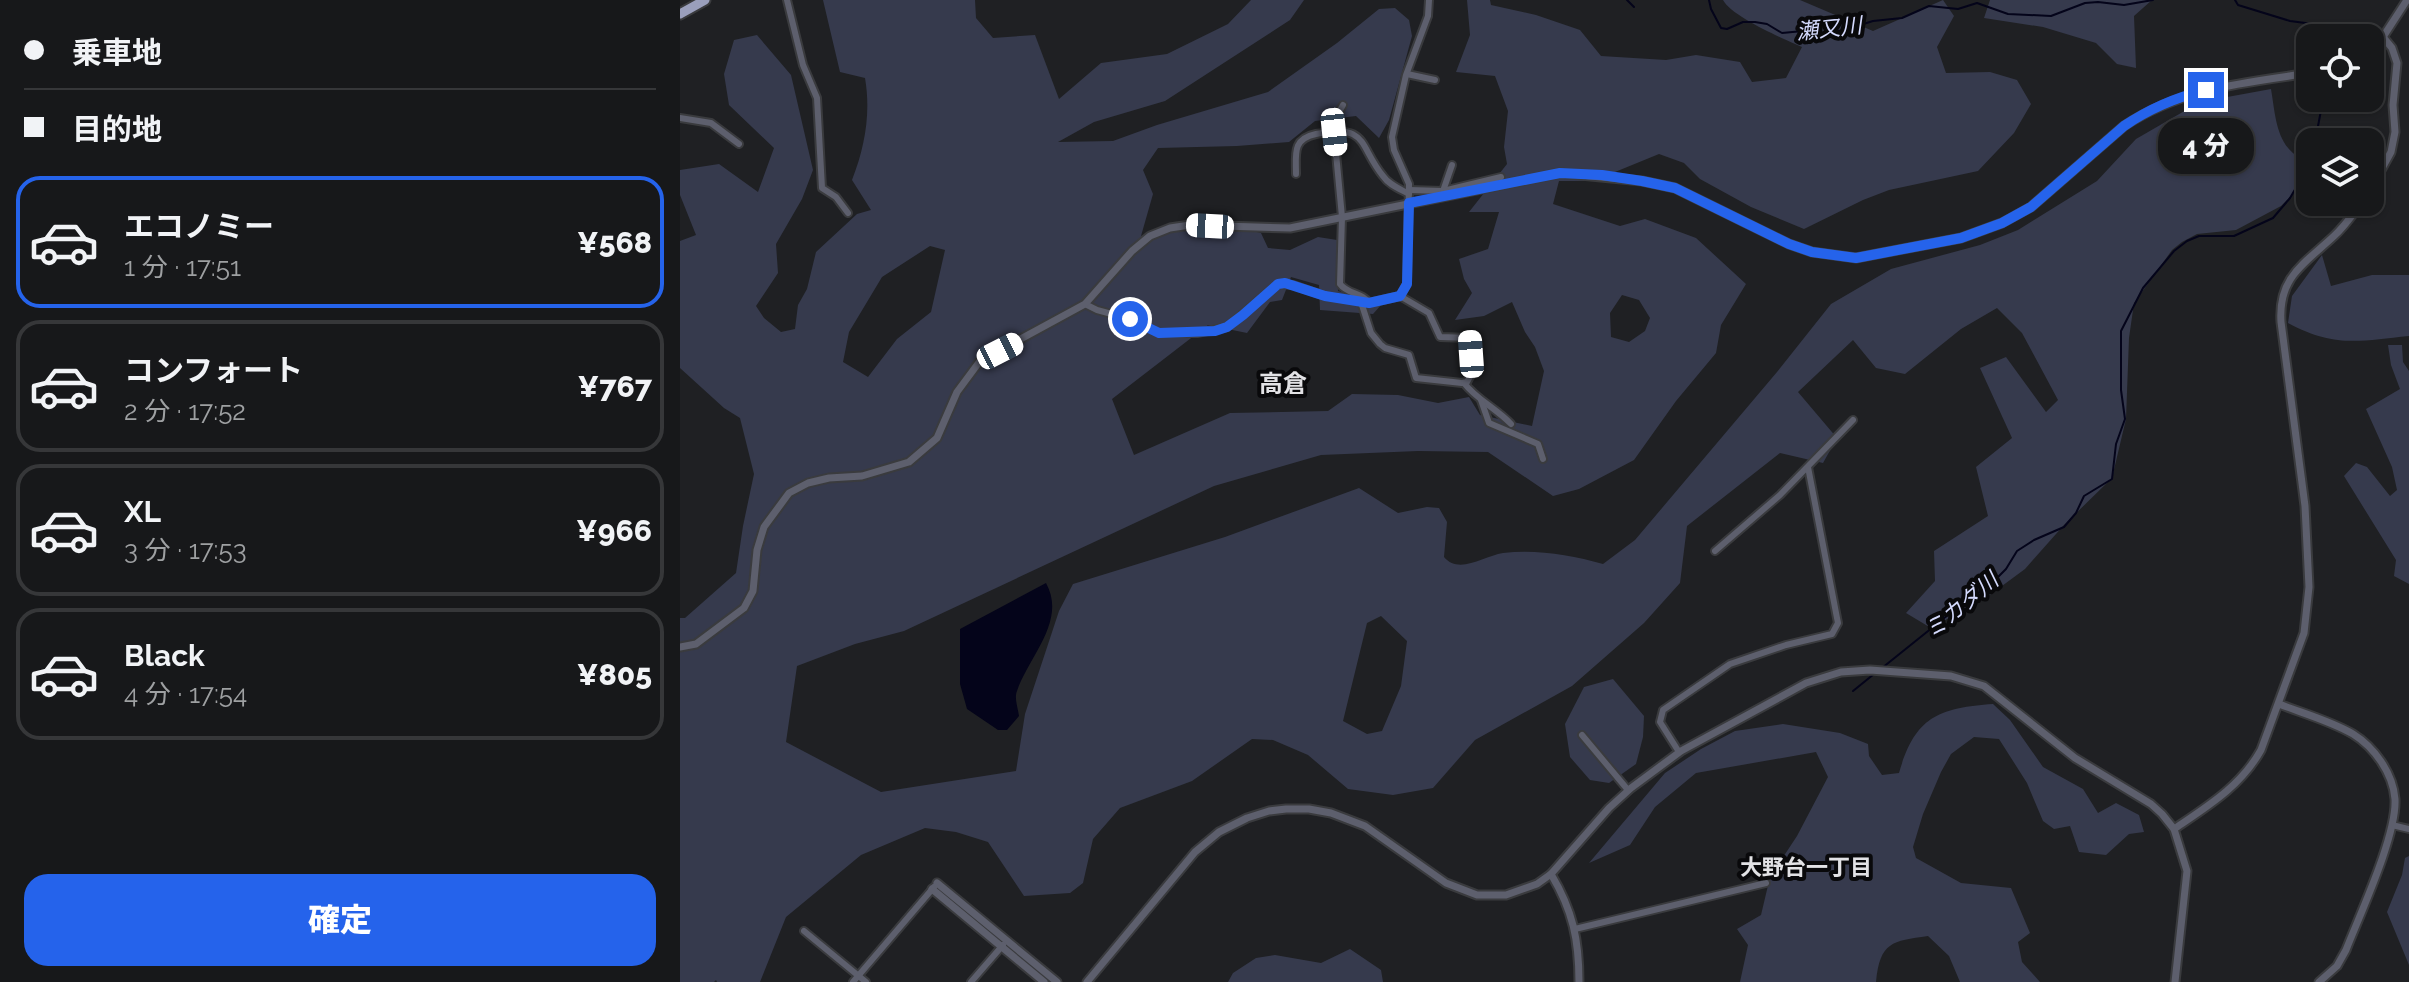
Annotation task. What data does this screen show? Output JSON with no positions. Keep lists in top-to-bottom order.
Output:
{
  "districts": ["高倉", "大野台一丁目"],
  "water": ["瀬又川", "ミカダ川"],
  "page": {
    "banner": ["乗車地", "目的地"],
    "bubble": "4 分",
    "list": [
      {
        "name": "エコノミー",
        "note": "1 分 · 17:51",
        "value": "¥568"
      },
      {
        "name": "コンフォート",
        "note": "2 分 · 17:52",
        "value": "¥767"
      },
      {
        "name": "XL",
        "note": "3 分 · 17:53",
        "value": "¥966"
      },
      {
        "name": "Black",
        "note": "4 分 · 17:54",
        "value": "¥805"
      }
    ],
    "buttons": "確定"
  }
}
